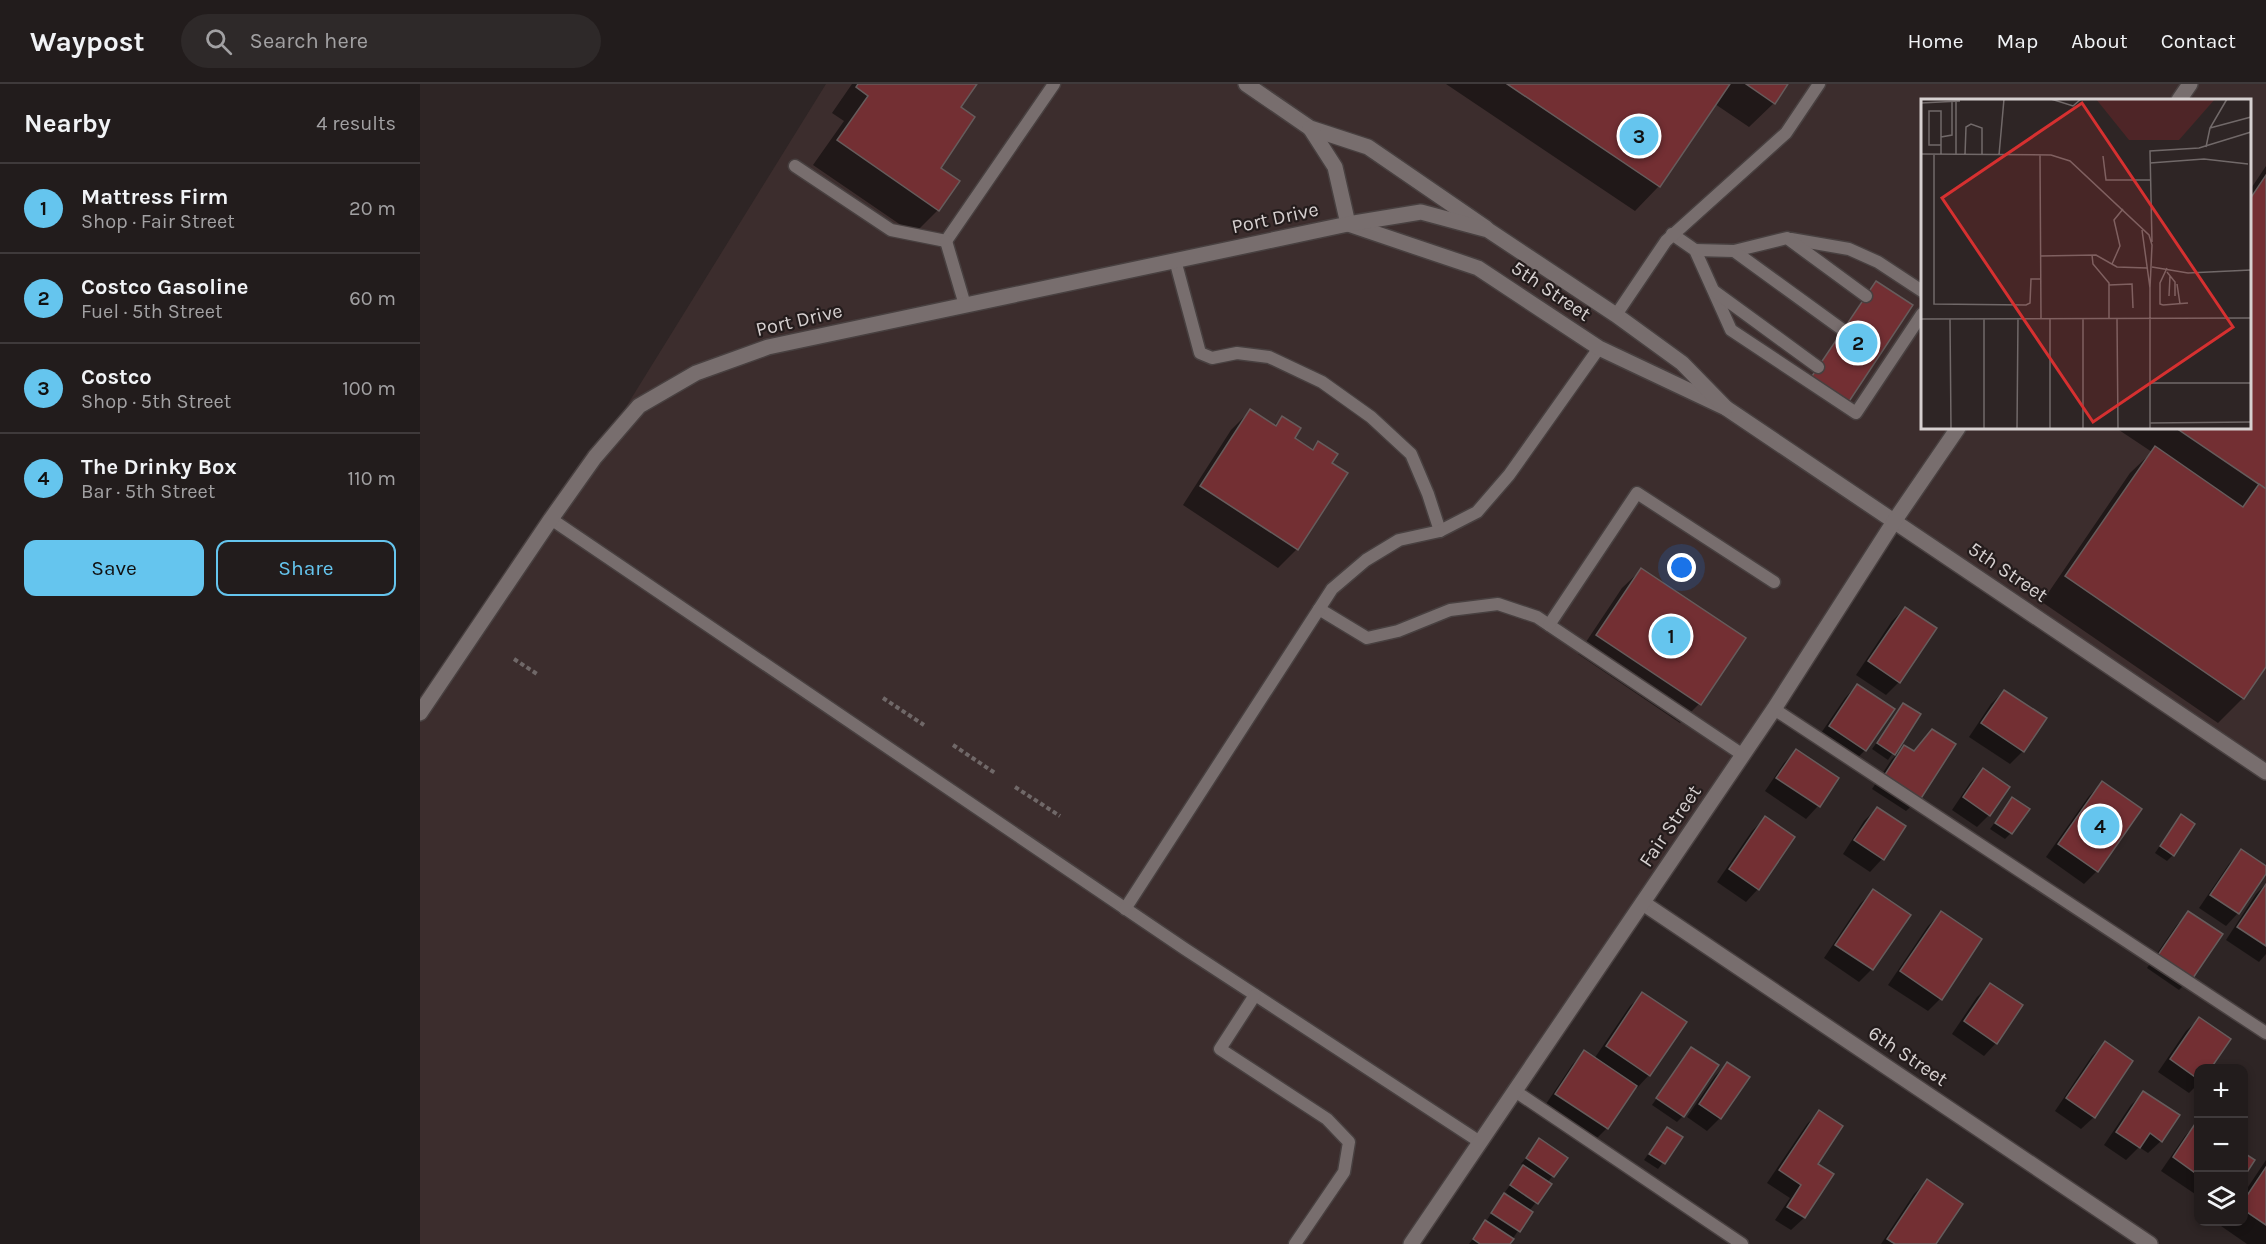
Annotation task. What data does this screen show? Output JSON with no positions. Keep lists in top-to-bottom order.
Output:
{
  "streets": {
    "street": [
      "Port Drive",
      "5th Street",
      "Fair Street",
      "6th Street"
    ]
  },
  "crossings": [
    ["Port Drive", "5th Street"],
    ["5th Street", "Fair Street"],
    ["Fair Street", "6th Street"]
  ],
  "page": {
    "header": "Waypost",
    "search": "Search here",
    "nav": [
      "Home",
      "Map",
      "About",
      "Contact"
    ],
    "heading": ["Nearby", "4 results"],
    "pins": [
      "3",
      "2",
      "1",
      "4"
    ],
    "list": [
      {
        "mark": "1",
        "name": "Mattress Firm",
        "note": "Shop · Fair Street",
        "value": "20 m"
      },
      {
        "mark": "2",
        "name": "Costco Gasoline",
        "note": "Fuel · 5th Street",
        "value": "60 m"
      },
      {
        "mark": "3",
        "name": "Costco",
        "note": "Shop · 5th Street",
        "value": "100 m"
      },
      {
        "mark": "4",
        "name": "The Drinky Box",
        "note": "Bar · 5th Street",
        "value": "110 m"
      }
    ],
    "buttons": ["Save", "Share"],
    "map_buttons": ["+", "−"]
  }
}
